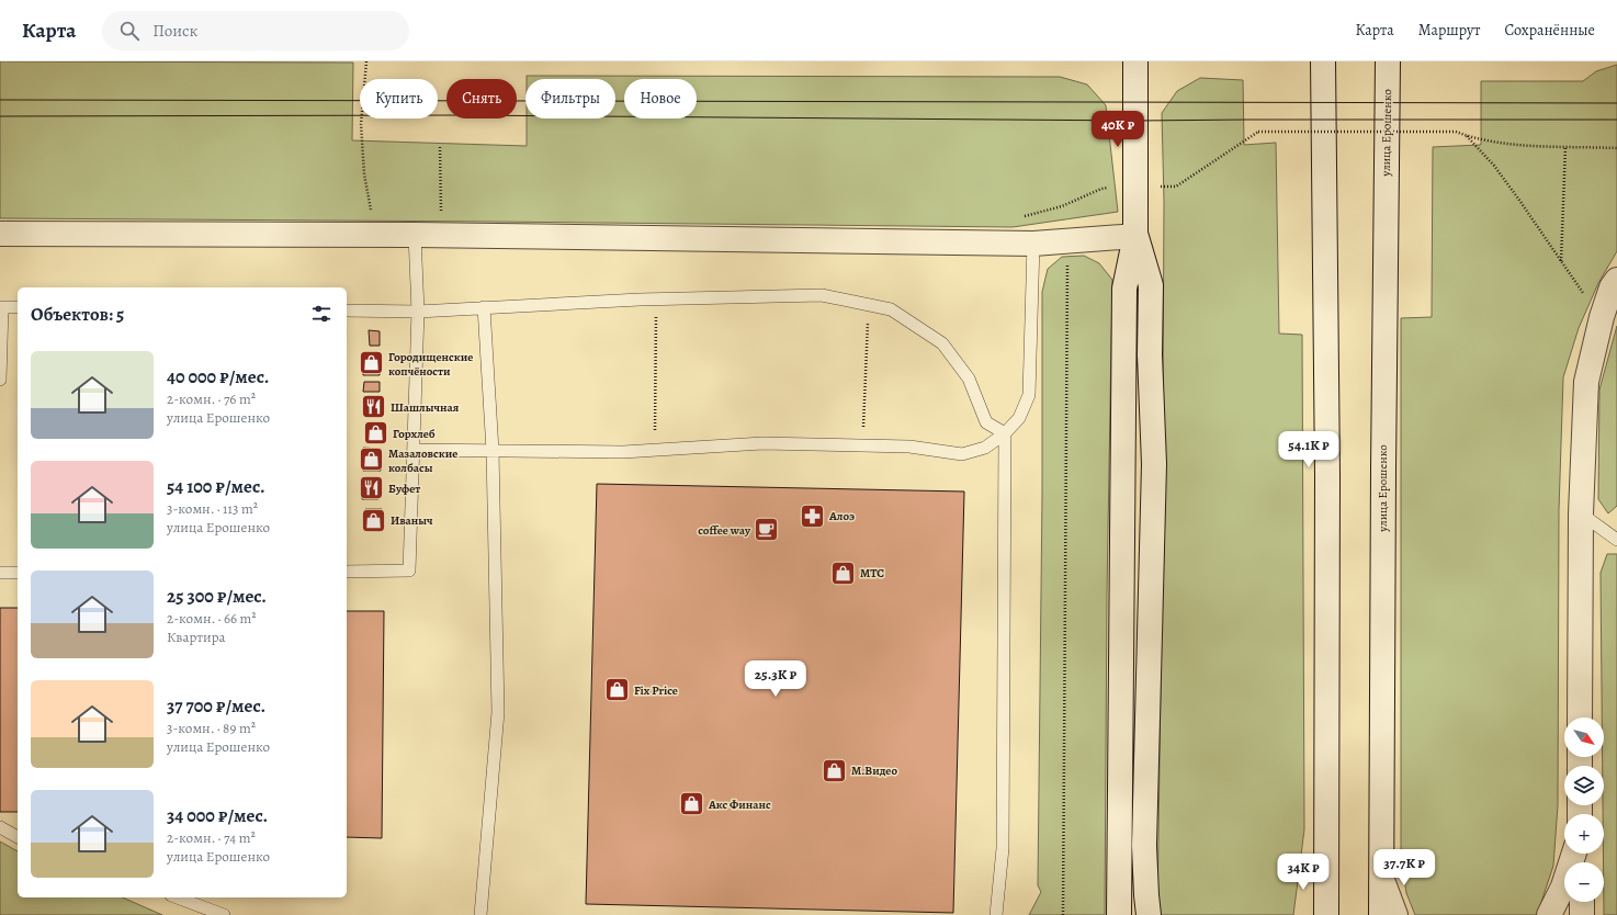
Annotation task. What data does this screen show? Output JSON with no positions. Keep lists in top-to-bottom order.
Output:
{
  "streets": {
    "main road": ["улица Ерошенко"]
  },
  "places": {
    "shop": [
      "Городищенские копчёности",
      "Горхлеб",
      "Мазаловские колбасы",
      "Иваныч",
      "МТС",
      "Fix Price",
      "М.Видео",
      "Акс Финанс"
    ],
    "restaurant": ["Шашлычная", "Буфет"],
    "pharmacy": ["Алоэ"],
    "cafe": ["coffee way"]
  },
  "north": "bottom right",
  "page": {
    "header": "Карта",
    "search": "Поиск",
    "nav": ["Карта", "Маршрут", "Сохранённые"],
    "chip": [
      "Купить",
      "Снять",
      "Фильтры",
      "Новое"
    ],
    "price": [
      "40K ₽",
      "54.1K ₽",
      "25.3K ₽",
      "37.7K ₽",
      "34K ₽"
    ],
    "heading": "Объектов: 5",
    "list": [
      {
        "name": "40 000 ₽/мес.",
        "note": "2-комн. · 76 m² · улица Ерошенко"
      },
      {
        "name": "54 100 ₽/мес.",
        "note": "3-комн. · 113 m² · улица Ерошенко"
      },
      {
        "name": "25 300 ₽/мес.",
        "note": "2-комн. · 66 m² · Квартира"
      },
      {
        "name": "37 700 ₽/мес.",
        "note": "3-комн. · 89 m² · улица Ерошенко"
      },
      {
        "name": "34 000 ₽/мес.",
        "note": "2-комн. · 74 m² · улица Ерошенко"
      }
    ],
    "map_buttons": ["+", "−"]
  }
}
